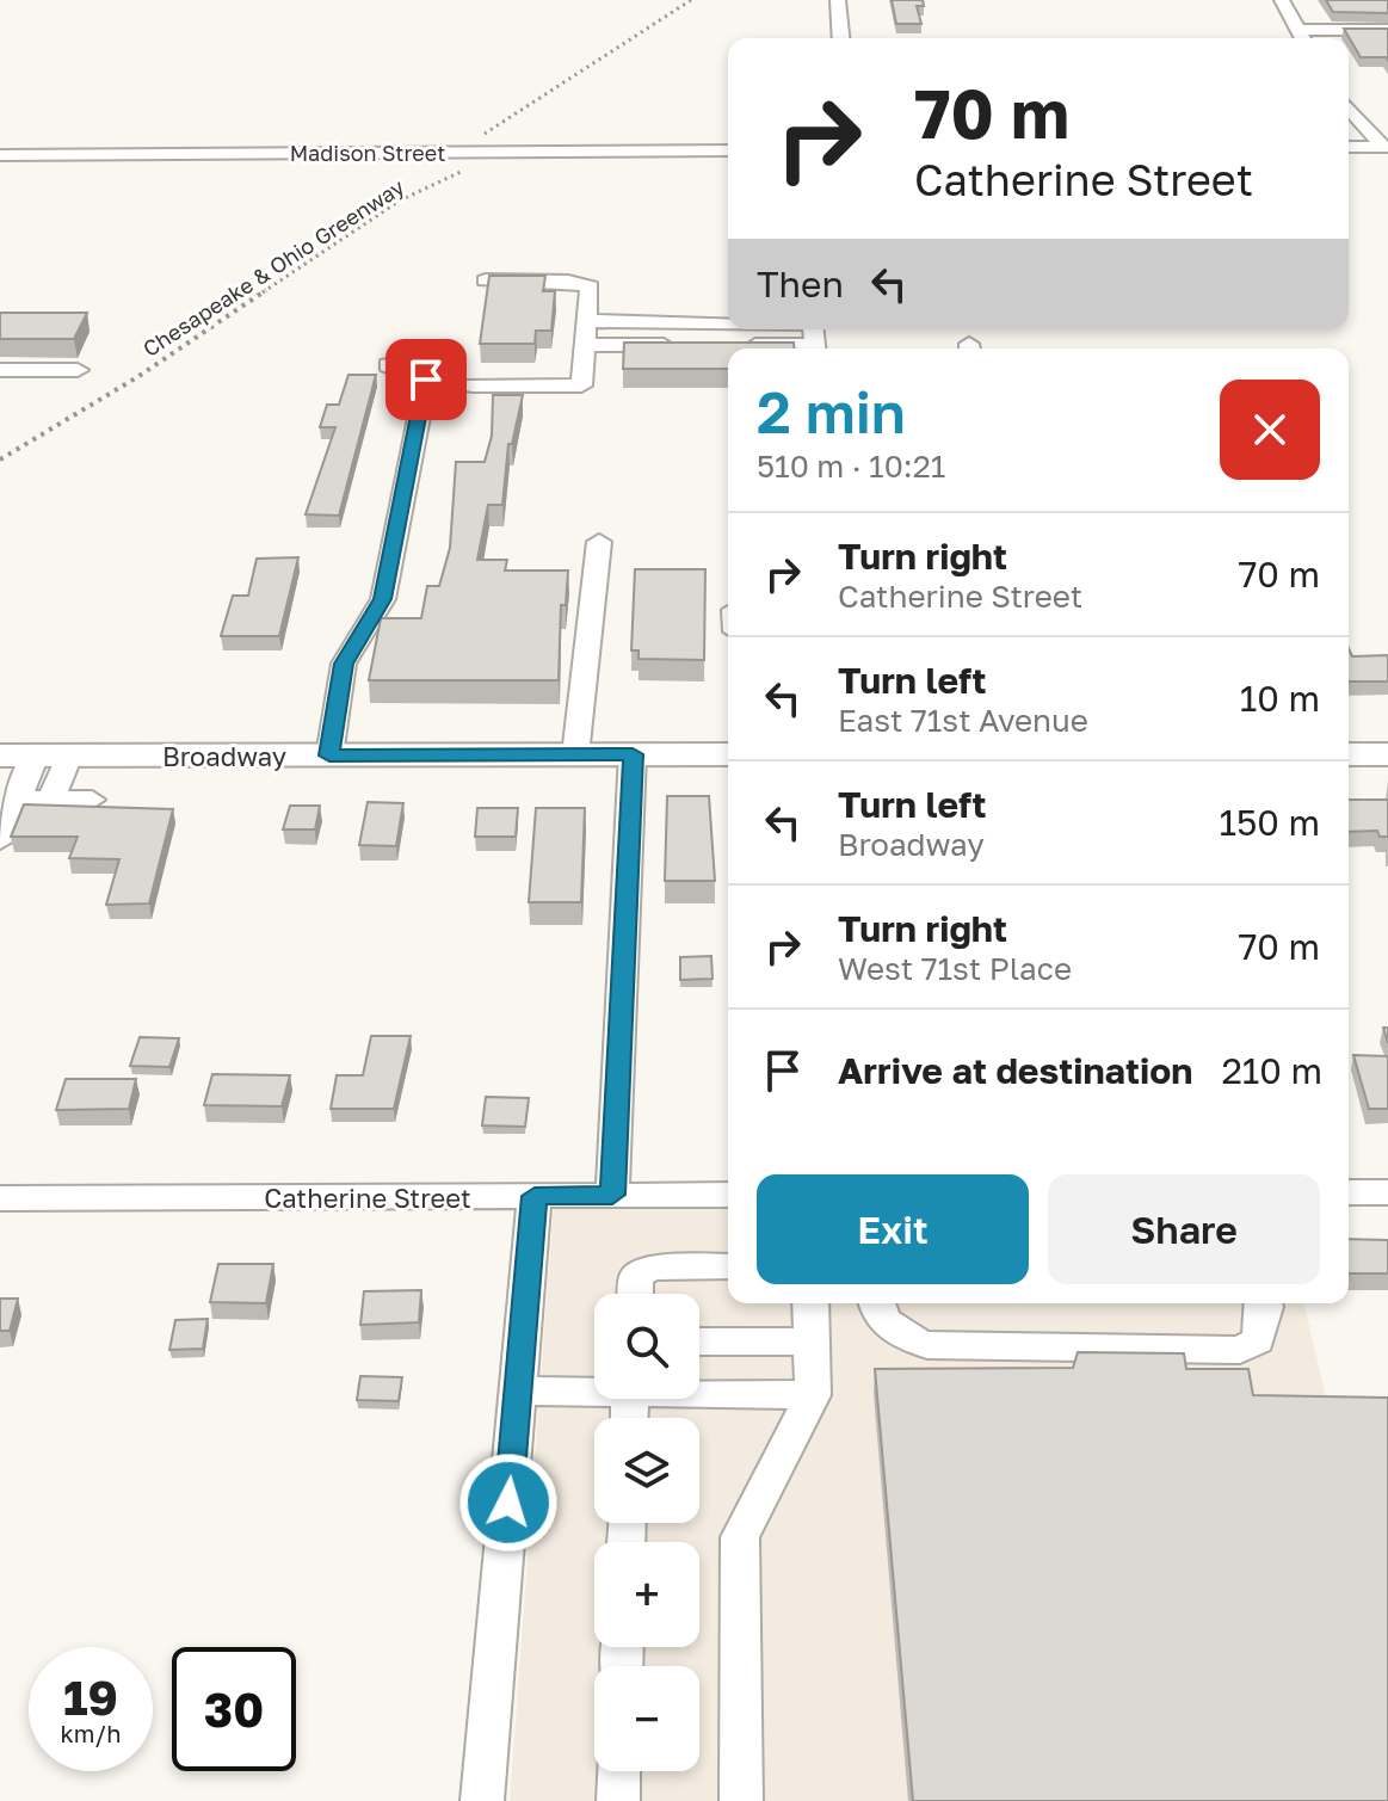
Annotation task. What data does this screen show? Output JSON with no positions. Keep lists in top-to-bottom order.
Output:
{
  "streets": {
    "main road": ["Broadway"],
    "street": ["Madison Street", "Catherine Street"],
    "path": ["Chesapeake & Ohio Greenway"]
  },
  "crossings": [
    ["Madison Street", "Chesapeake & Ohio Greenway"]
  ],
  "page": {
    "turn": ["70 m", "Catherine Street"],
    "then": "Then",
    "heading": ["2 min", "510 m · 10:21"],
    "list": [
      {
        "name": "Turn right",
        "note": "Catherine Street",
        "value": "70 m"
      },
      {
        "name": "Turn left",
        "note": "East 71st Avenue",
        "value": "10 m"
      },
      {
        "name": "Turn left",
        "note": "Broadway",
        "value": "150 m"
      },
      {
        "name": "Turn right",
        "note": "West 71st Place",
        "value": "70 m"
      },
      {
        "name": "Arrive at destination",
        "value": "210 m"
      }
    ],
    "buttons": ["Exit", "Share"],
    "map_buttons": ["+", "−"],
    "speed": "19 km/h",
    "limit": "30"
  }
}
